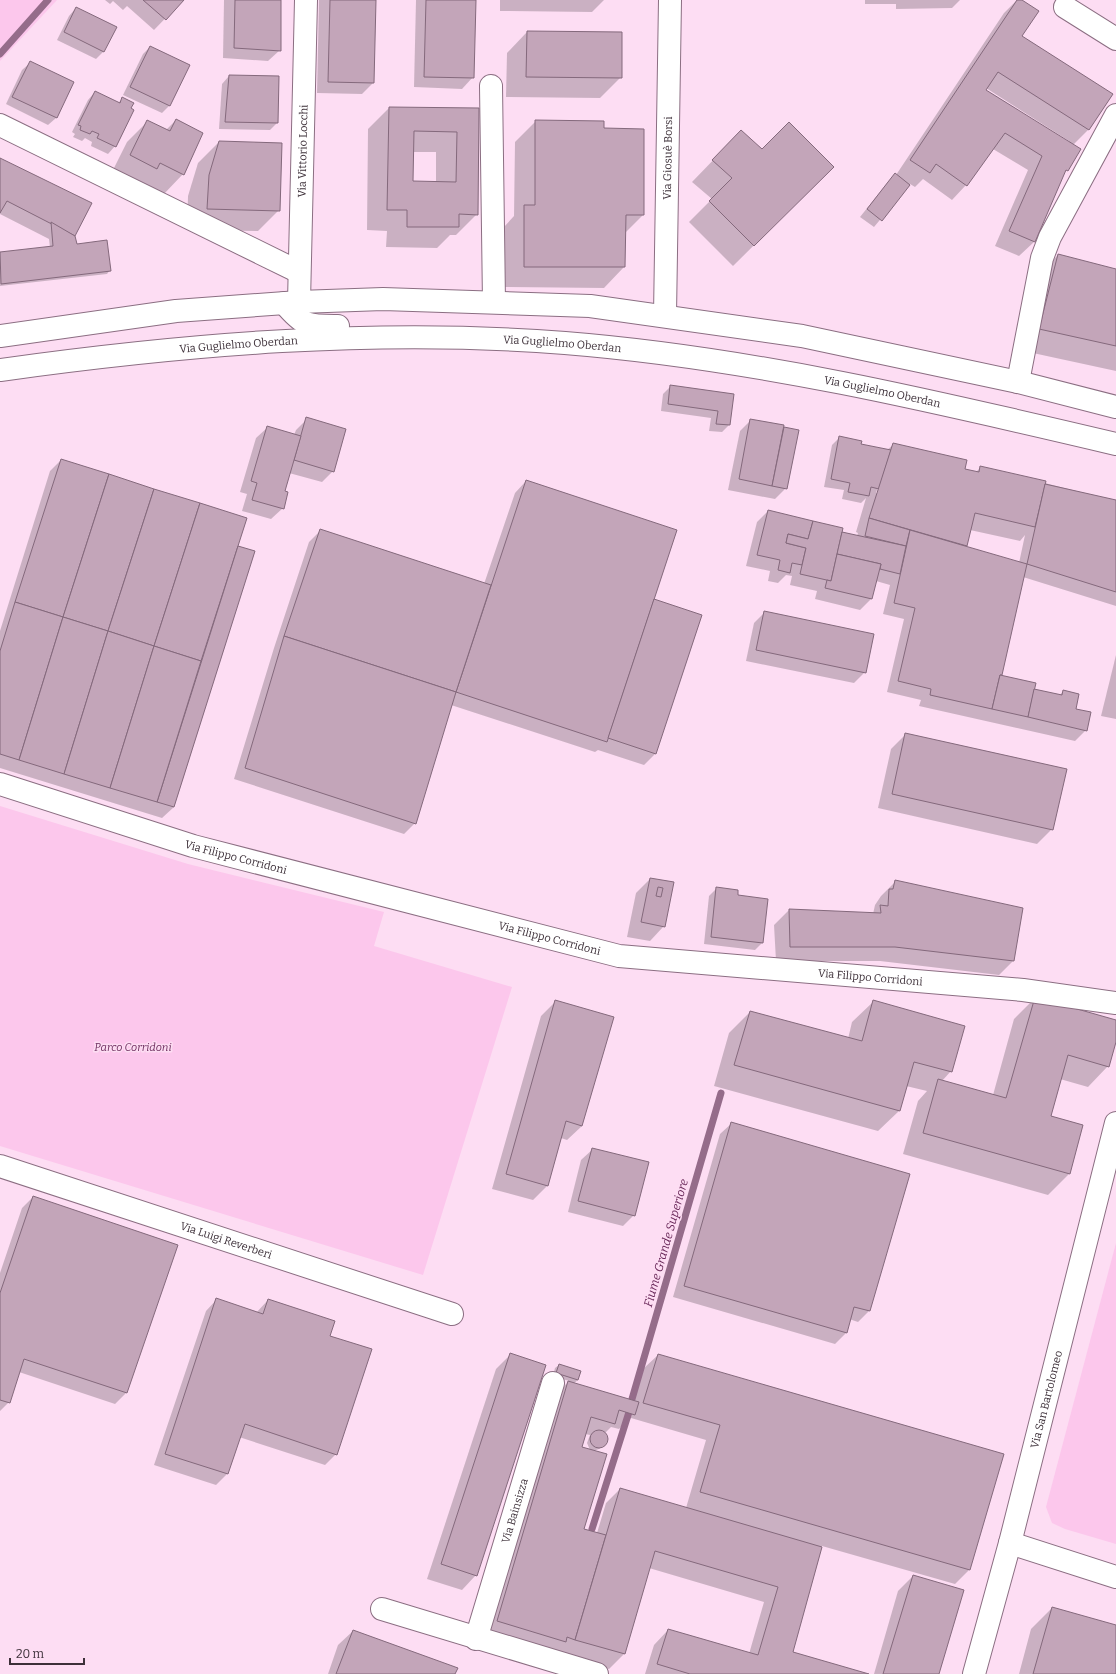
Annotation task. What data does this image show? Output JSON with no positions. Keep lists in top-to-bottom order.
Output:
{
  "streets": {
    "street": [
      "Via Vittorio Locchi",
      "Via Giosuè Borsi",
      "Via Guglielmo Oberdan",
      "Via Filippo Corridoni",
      "Via Luigi Reverberi",
      "Via San Bartolomeo",
      "Via Bainsizza"
    ]
  },
  "water": ["Fiume Grande Superiore"],
  "parks": ["Parco Corridoni"],
  "scale_bar": "20 m"
}
